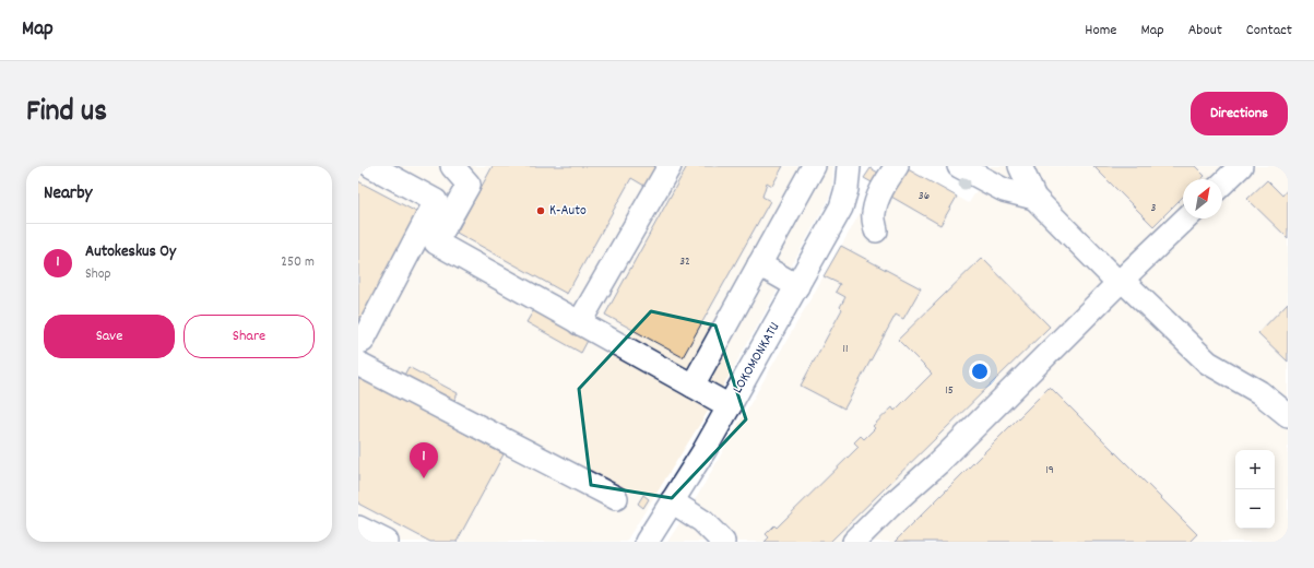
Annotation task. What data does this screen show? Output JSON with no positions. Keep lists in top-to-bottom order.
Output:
{
  "streets": {
    "street": ["LOKOMONKATU"]
  },
  "places": ["K-Auto"],
  "house_numbers": [
    "36",
    "3",
    "32",
    "11",
    "15",
    "19"
  ],
  "north": "top right",
  "page": {
    "header": "Map",
    "nav": [
      "Home",
      "Map",
      "About",
      "Contact"
    ],
    "title": "Find us",
    "buttons": [
      "Directions",
      ["Save", "Share"]
    ],
    "heading": "Nearby",
    "list": [
      {
        "mark": "1",
        "name": "Autokeskus Oy",
        "note": "Shop",
        "value": "250 m"
      }
    ],
    "pins": "1",
    "map_buttons": ["+", "−"]
  }
}
